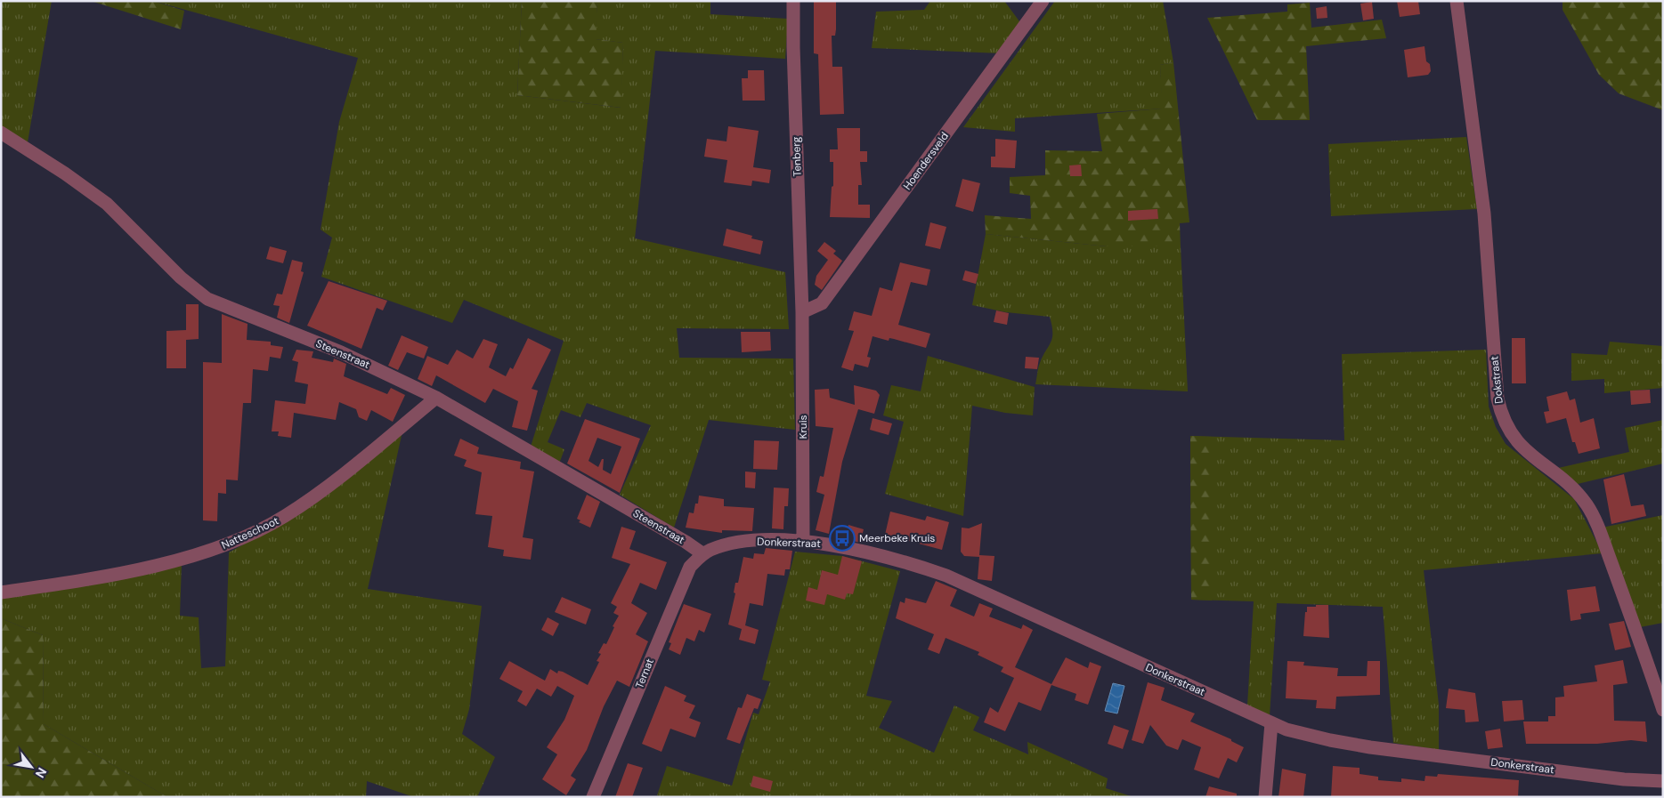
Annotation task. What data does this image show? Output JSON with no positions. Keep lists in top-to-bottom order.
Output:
{
  "streets": {
    "street": [
      "Tenberg",
      "Hoendersveld",
      "Steenstraat",
      "Dokstraat",
      "Kruis",
      "Natteschoot",
      "Donkerstraat",
      "Ternat"
    ]
  },
  "crossings": [
    ["Tenberg", "Hoendersveld"],
    ["Tenberg", "Kruis"],
    ["Hoendersveld", "Kruis"],
    ["Steenstraat", "Natteschoot"],
    ["Steenstraat", "Donkerstraat"],
    ["Steenstraat", "Ternat"],
    ["Kruis", "Donkerstraat"],
    ["Donkerstraat", "Ternat"]
  ],
  "places": {
    "bus stop": ["Meerbeke Kruis"]
  },
  "north": "bottom right"
}
